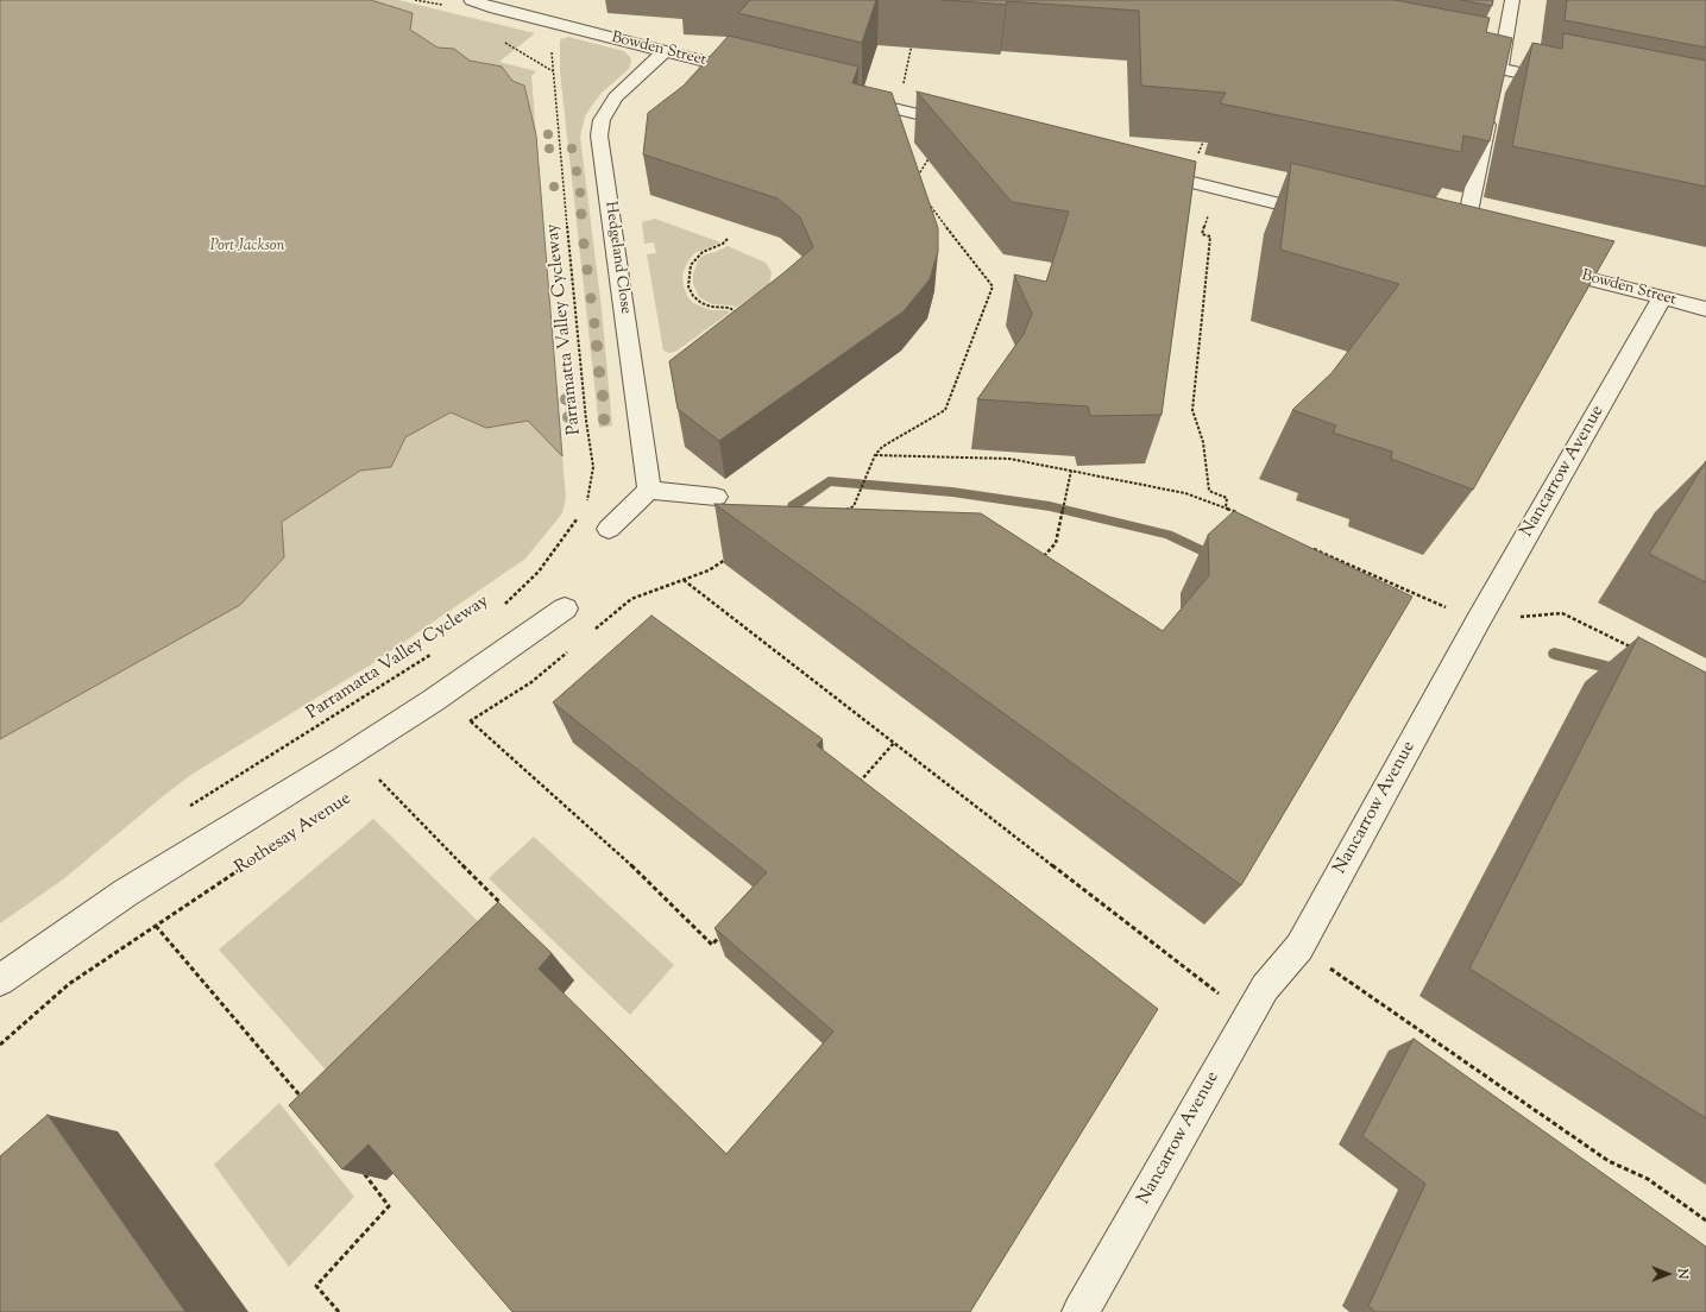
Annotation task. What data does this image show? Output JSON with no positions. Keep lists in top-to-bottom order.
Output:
{
  "streets": {
    "street": [
      "Bowden Street",
      "Hedgeland Close",
      "Nancarrow Avenue",
      "Rothesay Avenue"
    ],
    "path": ["Parramatta Valley Cycleway"]
  },
  "crossings": [
    ["Bowden Street", "Hedgeland Close"],
    ["Bowden Street", "Nancarrow Avenue"]
  ],
  "water": ["Port Jackson"],
  "north": "right"
}
